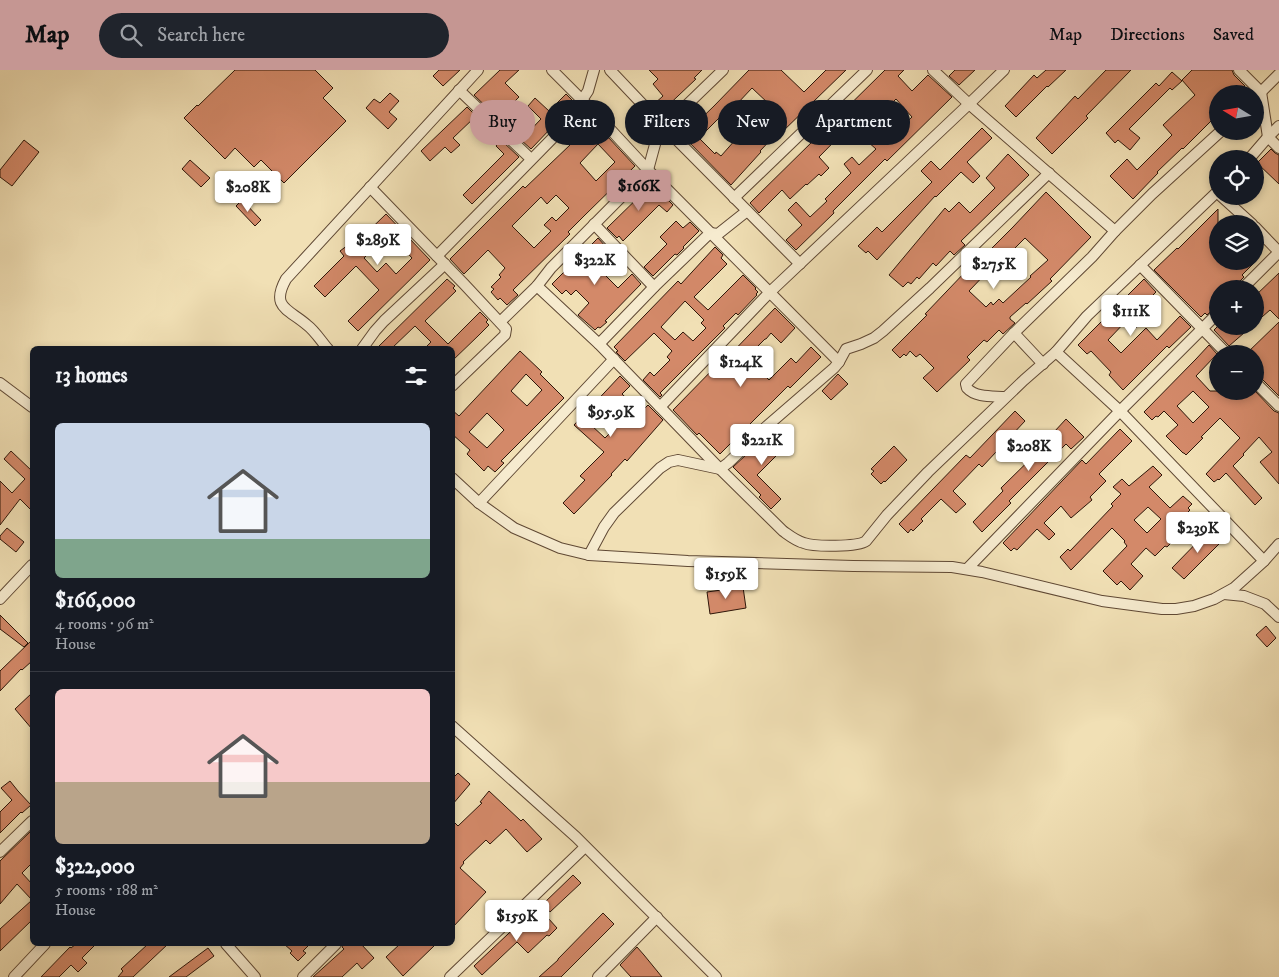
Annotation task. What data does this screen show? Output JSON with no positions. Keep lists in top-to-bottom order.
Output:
{
  "north": "left",
  "page": {
    "header": "Map",
    "search": "Search here",
    "nav": ["Map", "Directions", "Saved"],
    "map_buttons": ["+", "−"],
    "chip": [
      "Buy",
      "Rent",
      "Filters",
      "New",
      "Apartment"
    ],
    "price": [
      "$166K",
      "$208K",
      "$289K",
      "$322K",
      "$275K",
      "$111K",
      "$124K",
      "$95.9K",
      "$221K",
      "$208K",
      "$239K",
      "$159K",
      "$159K"
    ],
    "heading": "13 homes",
    "list": [
      {
        "name": "$166,000",
        "note": "4 rooms · 96 m² · House"
      },
      {
        "name": "$322,000",
        "note": "5 rooms · 188 m² · House"
      }
    ]
  }
}
